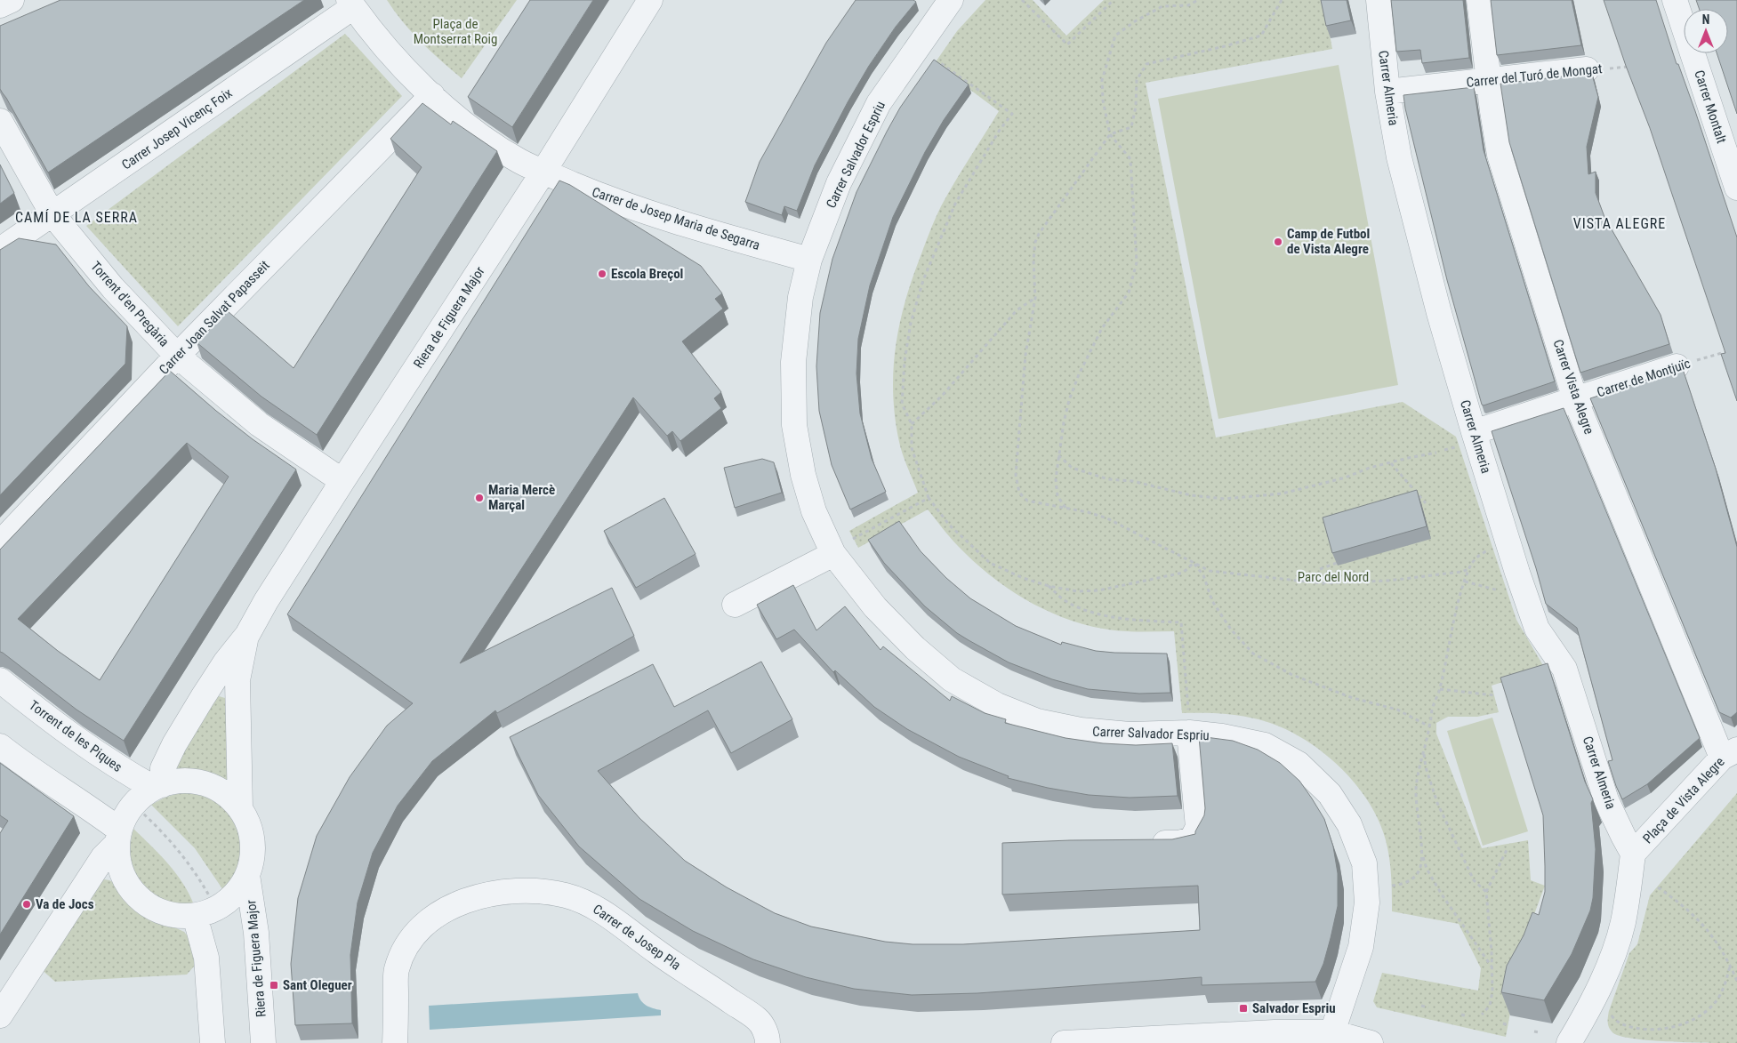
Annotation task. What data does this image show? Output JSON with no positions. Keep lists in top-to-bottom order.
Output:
{
  "streets": {
    "street": [
      "Carrer del Turó de Mongat",
      "Carrer Almeria",
      "Carrer Montalt",
      "Carrer Josep Vicenç Foix",
      "Carrer Salvador Espriu",
      "Carrer de Josep Maria de Segarra",
      "Torrent d'en Pregària",
      "Carrer Joan Salvat Papasseit",
      "Riera de Figuera Major",
      "Carrer de Montjuïc",
      "Carrer Vista Alegre",
      "Torrent de les Piques",
      "Plaça de Vista Alegre",
      "Carrer de Josep Pla"
    ]
  },
  "crossings": [
    ["Carrer del Turó de Mongat", "Carrer Almeria"],
    ["Carrer del Turó de Mongat", "Carrer Vista Alegre"],
    ["Carrer Almeria", "Carrer de Montjuïc"],
    ["Carrer Almeria", "Plaça de Vista Alegre"],
    ["Carrer Josep Vicenç Foix", "Carrer de Josep Maria de Segarra"],
    ["Carrer Josep Vicenç Foix", "Torrent d'en Pregària"],
    ["Carrer Salvador Espriu", "Carrer de Josep Maria de Segarra"],
    ["Carrer de Josep Maria de Segarra", "Carrer Joan Salvat Papasseit"],
    ["Carrer de Josep Maria de Segarra", "Riera de Figuera Major"],
    ["Torrent d'en Pregària", "Carrer Joan Salvat Papasseit"],
    ["Torrent d'en Pregària", "Riera de Figuera Major"],
    ["Carrer de Montjuïc", "Carrer Vista Alegre"],
    ["Carrer Vista Alegre", "Plaça de Vista Alegre"]
  ],
  "districts": ["CAMÍ DE LA SERRA", "VISTA ALEGRE"],
  "parks": ["Plaça de Montserrat Roig", "Parc del Nord"],
  "places": {
    "other": [
      "Camp de Futbol de Vista Alegre",
      "Escola Breçol",
      "Maria Mercè Marçal",
      "Va de Jocs"
    ],
    "transit": ["Sant Oleguer", "Salvador Espriu"]
  },
  "north": "top"
}
